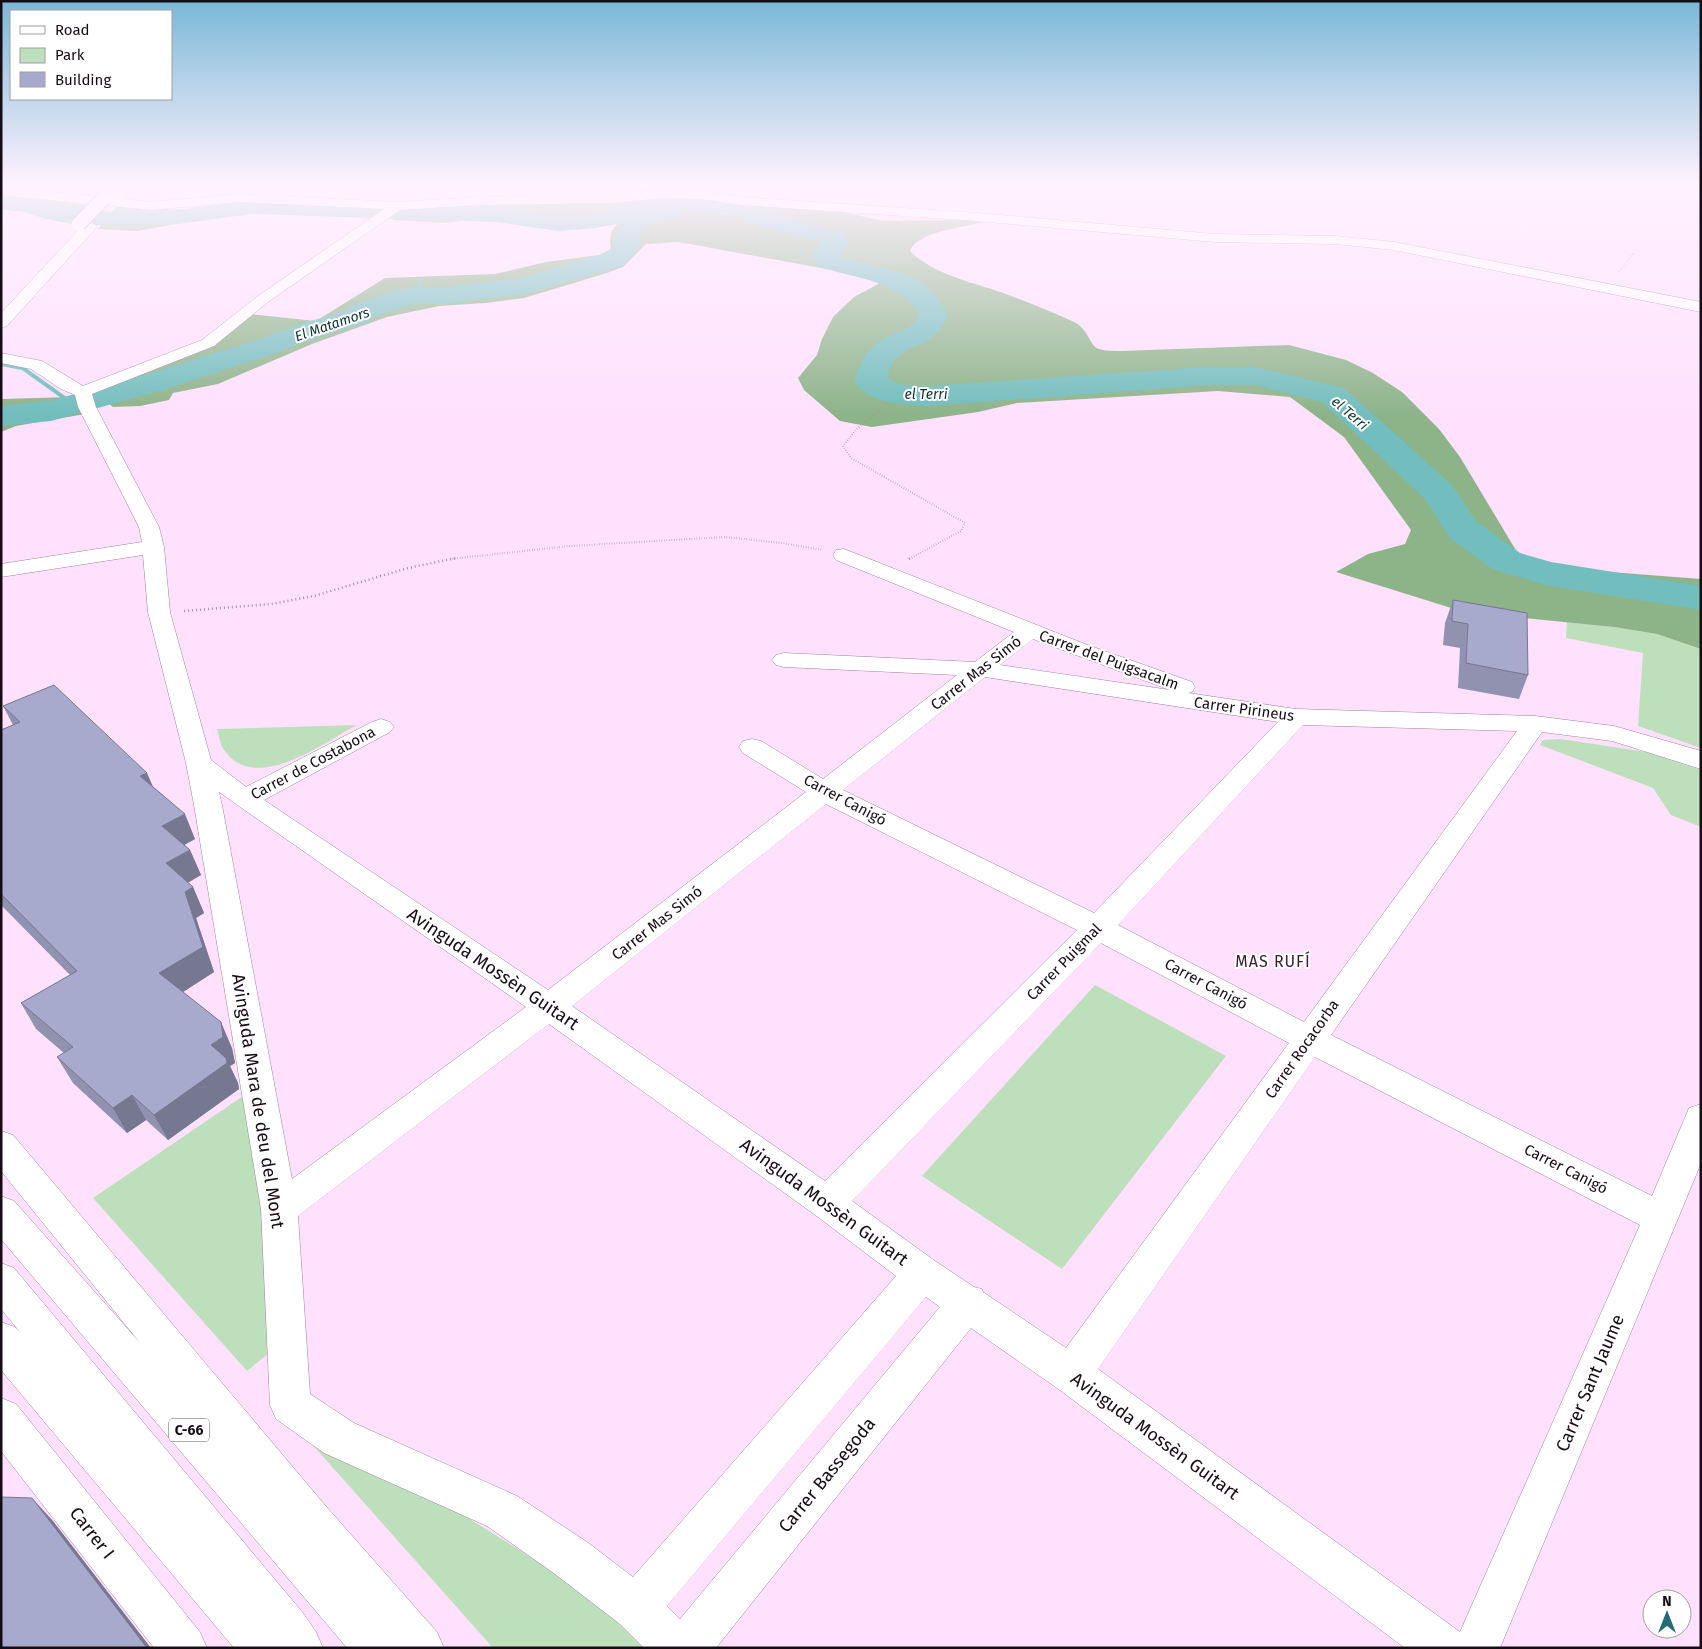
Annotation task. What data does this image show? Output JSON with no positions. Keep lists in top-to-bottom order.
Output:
{
  "streets": {
    "main road": [
      "Carrer del Puigsacalm",
      "Carrer Mas Simó",
      "Carrer Pirineus",
      "Carrer de Costabona",
      "Carrer Canigó",
      "Carrer Puigmal",
      "Avinguda Mossèn Guitart",
      "Carrer Rocacorba",
      "Avinguda Mara de deu del Mont",
      "Carrer Sant Jaume",
      "C-66",
      "Carrer Bassegoda",
      "Carrer I"
    ]
  },
  "crossings": [
    ["Carrer del Puigsacalm", "Carrer Mas Simó"],
    ["Carrer del Puigsacalm", "Carrer Pirineus"],
    ["Carrer del Puigsacalm", "Carrer Puigmal"],
    ["Carrer Mas Simó", "Carrer Pirineus"],
    ["Carrer Mas Simó", "Carrer Canigó"],
    ["Carrer Mas Simó", "Avinguda Mossèn Guitart"],
    ["Carrer Mas Simó", "Avinguda Mara de deu del Mont"],
    ["Carrer Pirineus", "Carrer Puigmal"],
    ["Carrer Pirineus", "Carrer Rocacorba"],
    ["Carrer de Costabona", "Avinguda Mossèn Guitart"],
    ["Carrer Canigó", "Carrer Puigmal"],
    ["Carrer Canigó", "Carrer Rocacorba"],
    ["Carrer Canigó", "Carrer Sant Jaume"],
    ["Carrer Puigmal", "Avinguda Mossèn Guitart"],
    ["Avinguda Mossèn Guitart", "Carrer Rocacorba"],
    ["Avinguda Mossèn Guitart", "Avinguda Mara de deu del Mont"],
    ["Avinguda Mossèn Guitart", "Carrer Bassegoda"]
  ],
  "districts": ["MAS RUFÍ"],
  "water": ["El Matamors", "el Terri"],
  "legend": ["Road", "Park", "Building"],
  "north": "top"
}
